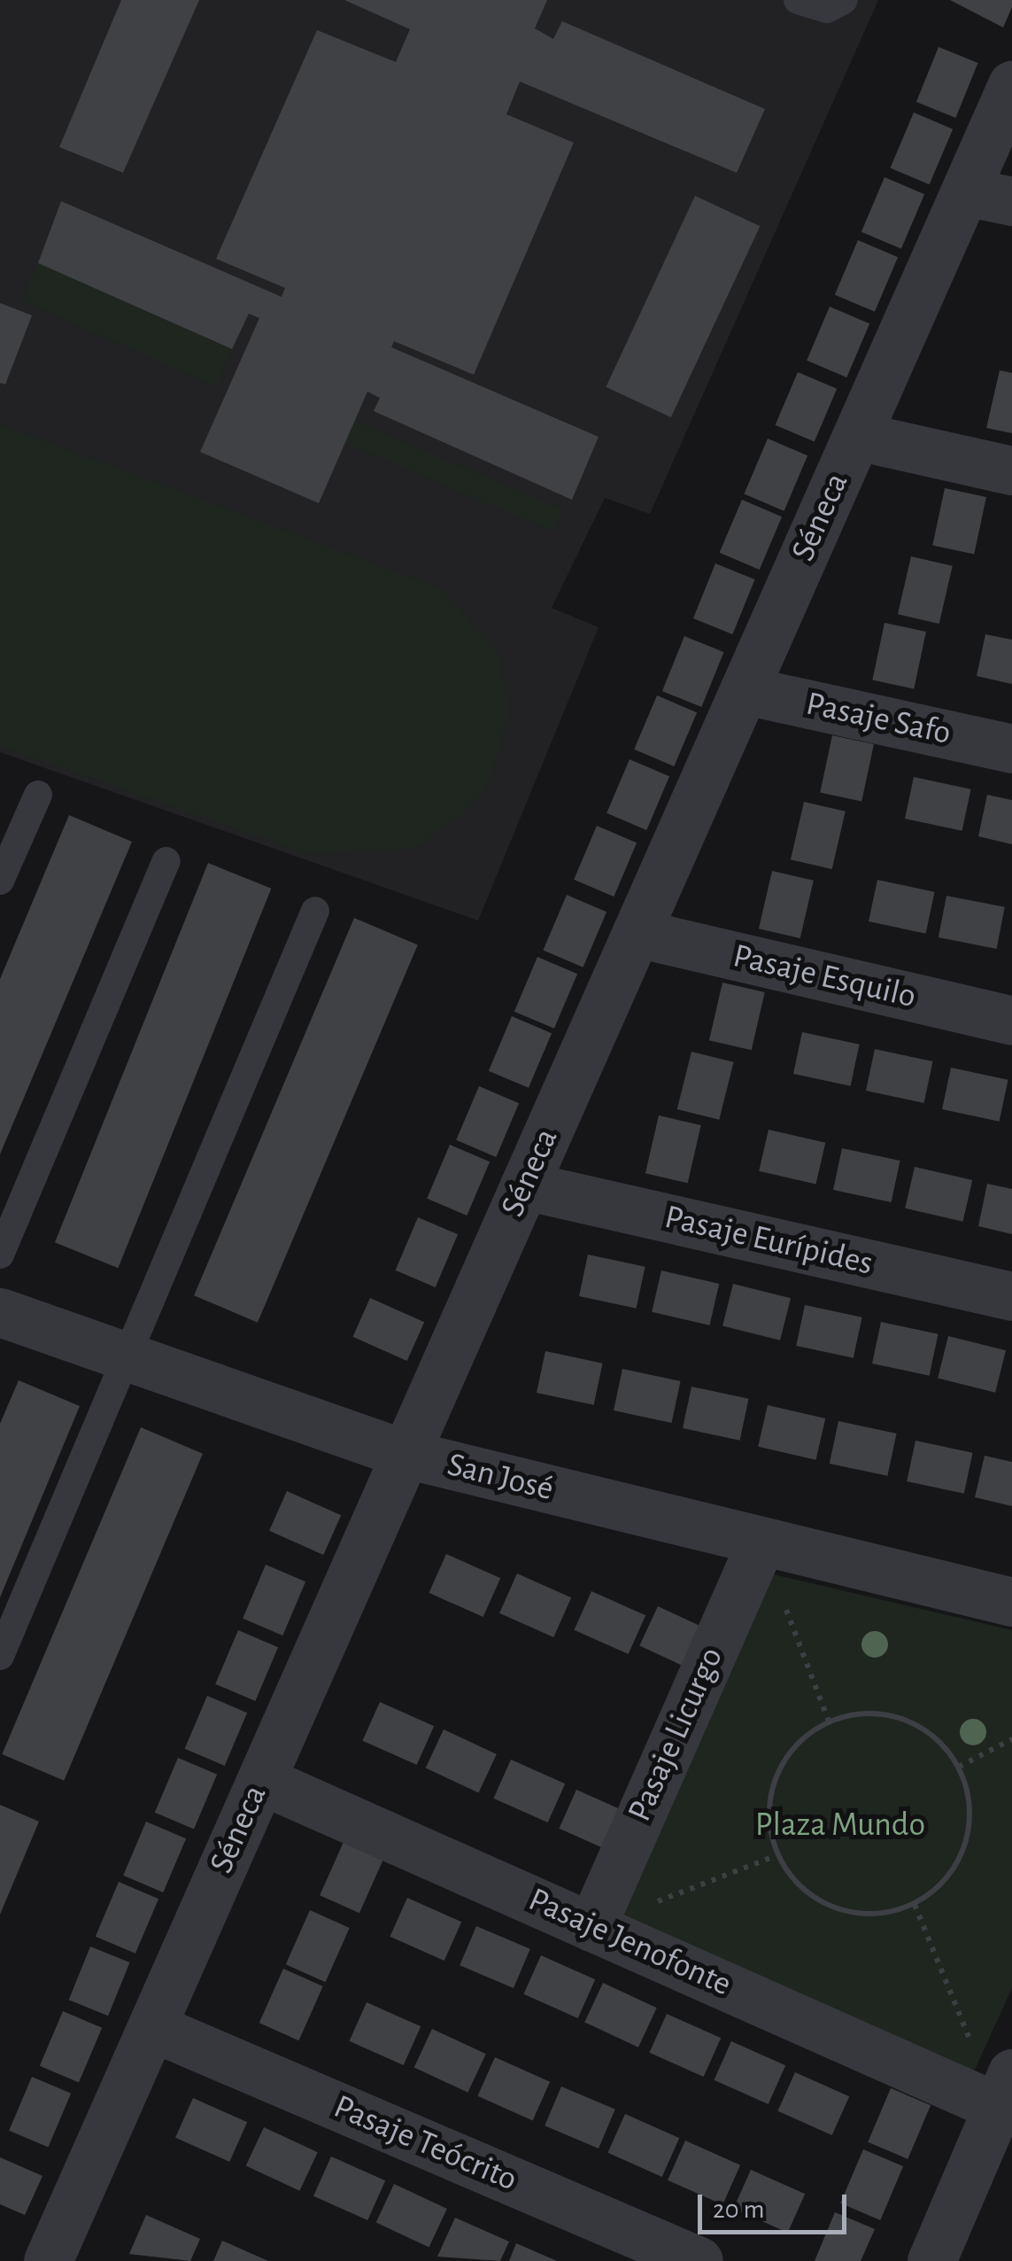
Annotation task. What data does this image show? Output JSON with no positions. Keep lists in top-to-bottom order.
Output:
{
  "streets": {
    "street": [
      "Séneca",
      "Pasaje Safo",
      "Pasaje Esquilo",
      "Pasaje Eurípides",
      "San José",
      "Pasaje Licurgo",
      "Pasaje Jenofonte",
      "Pasaje Teócrito"
    ]
  },
  "crossings": [
    ["Séneca", "Pasaje Safo"],
    ["Séneca", "Pasaje Esquilo"],
    ["Séneca", "Pasaje Eurípides"],
    ["Séneca", "San José"],
    ["Séneca", "Pasaje Jenofonte"],
    ["Séneca", "Pasaje Teócrito"],
    ["San José", "Pasaje Licurgo"],
    ["Pasaje Licurgo", "Pasaje Jenofonte"]
  ],
  "parks": ["Plaza Mundo"],
  "scale_bar": "20 m"
}
